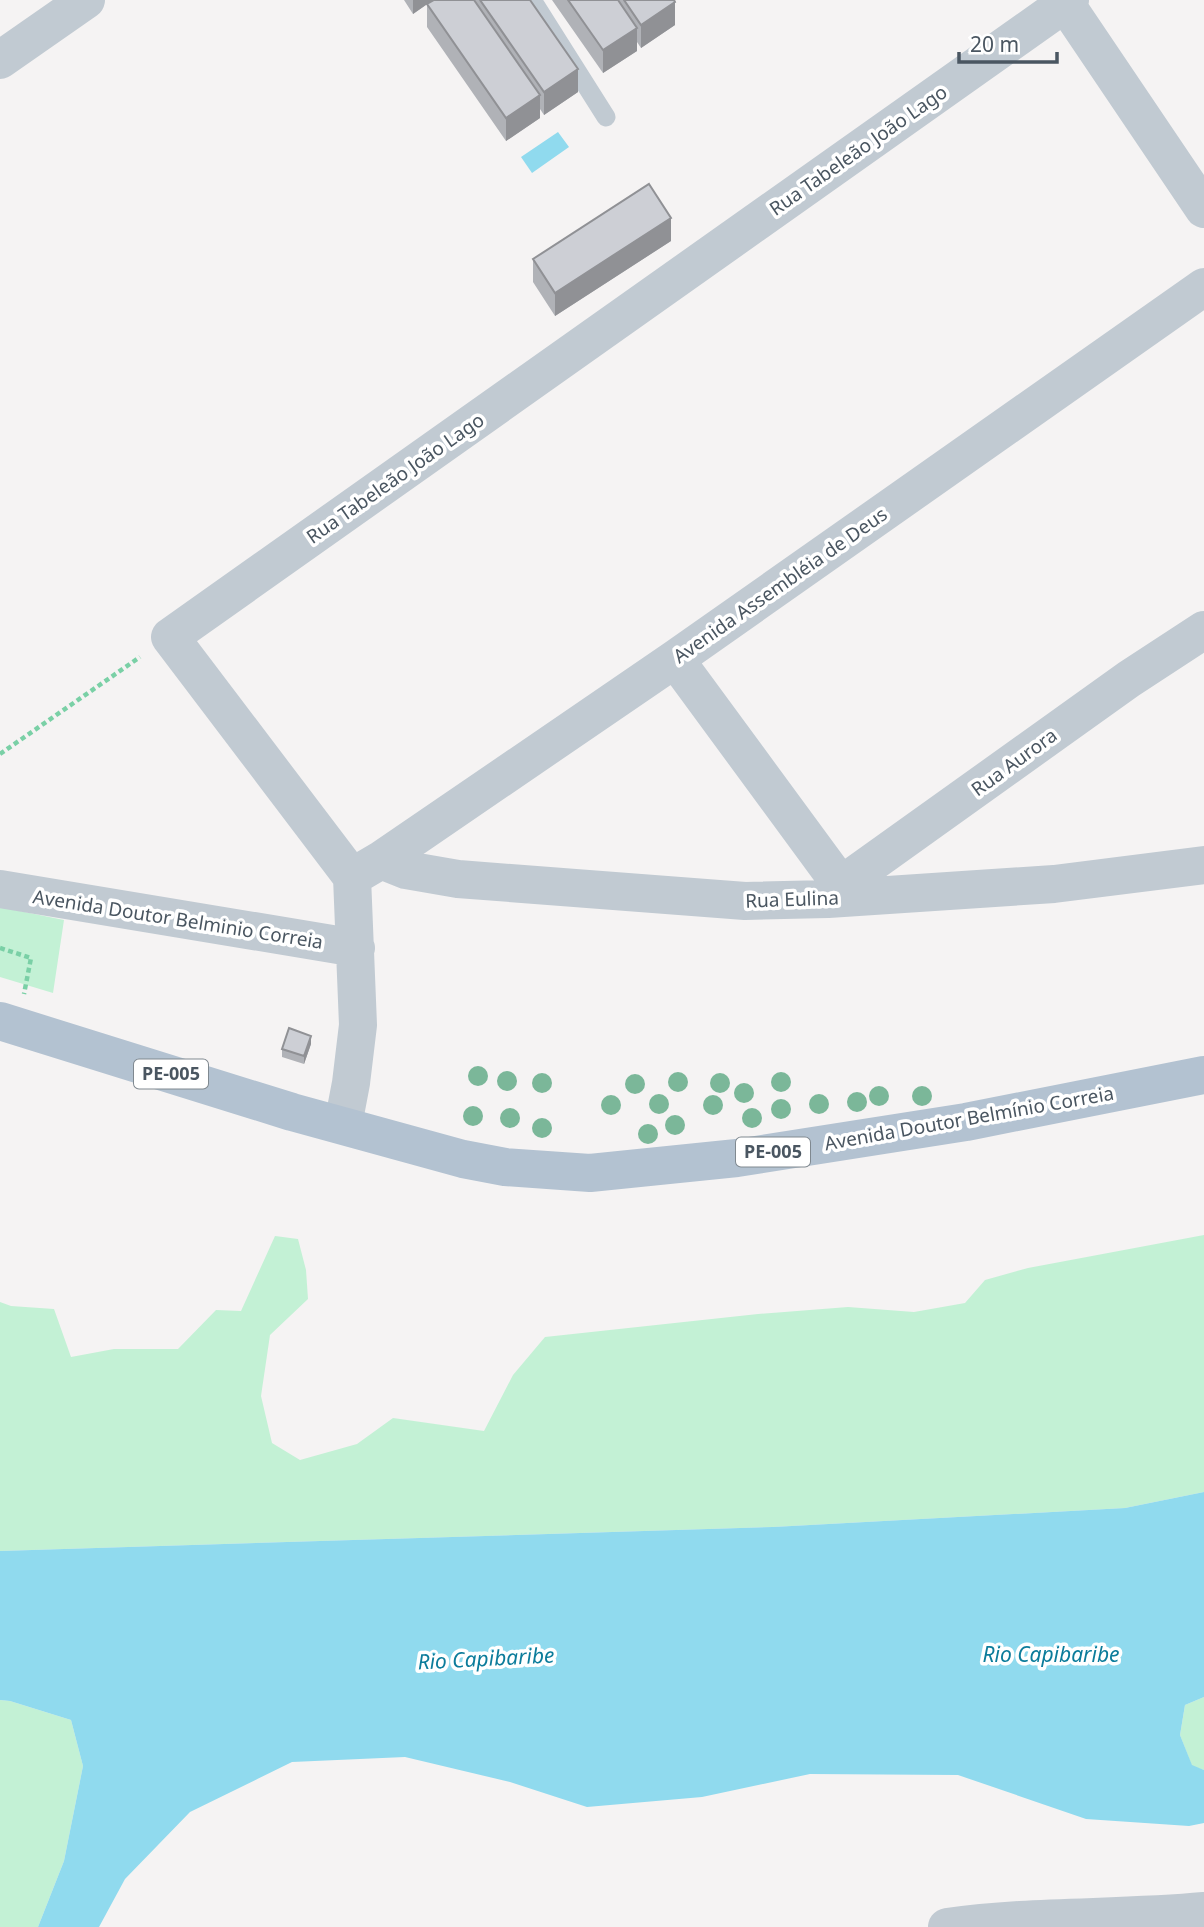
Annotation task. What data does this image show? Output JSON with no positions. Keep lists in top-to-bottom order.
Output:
{
  "streets": {
    "main road": ["PE-005", "Avenida Doutor Belmínio Correia"],
    "street": [
      "Rua Tabeleão João Lago",
      "Avenida Assembléia de Deus",
      "Rua Aurora",
      "Rua Eulina",
      "Avenida Doutor Belminio Correia"
    ]
  },
  "crossings": [
    ["Avenida Assembléia de Deus", "Rua Eulina"],
    ["Rua Aurora", "Rua Eulina"]
  ],
  "water": ["Rio Capibaribe"],
  "scale_bar": "20 m"
}
